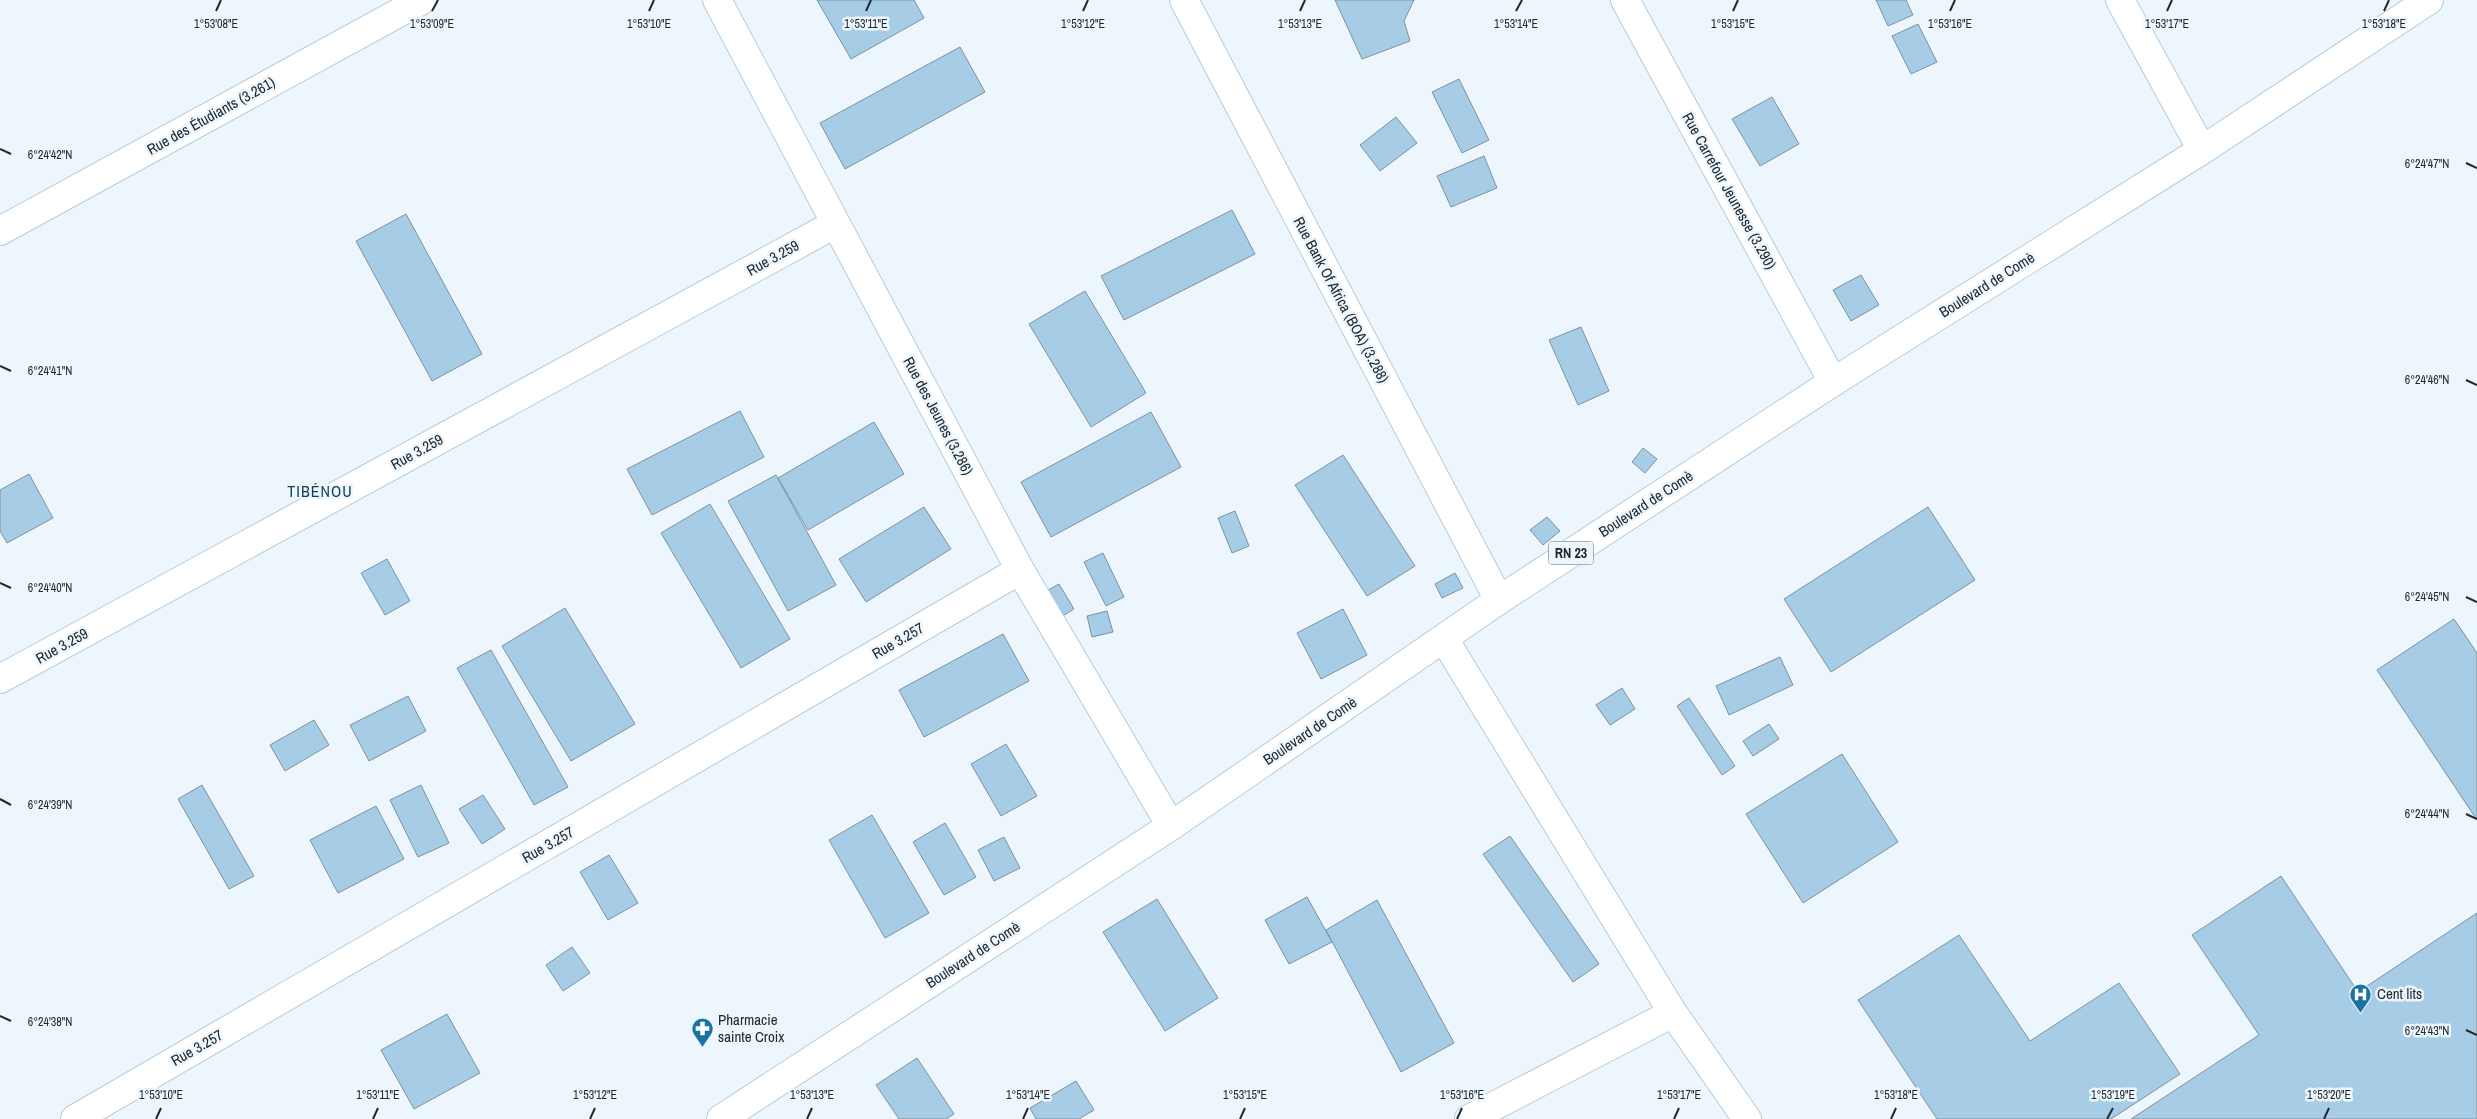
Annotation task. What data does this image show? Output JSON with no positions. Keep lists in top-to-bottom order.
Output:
{
  "streets": {
    "street": [
      "Rue des Étudiants (3.261)",
      "Rue Carrefour Jeunesse (3.290)",
      "Rue 3.259",
      "Boulevard de Comè",
      "Rue Bank Of Africa (BOA) (3.288)",
      "Rue des Jeunes (3.286)",
      "RN 23",
      "Rue 3.257"
    ]
  },
  "crossings": [
    ["Rue Carrefour Jeunesse (3.290)", "Boulevard de Comè"],
    ["Rue 3.259", "Rue des Jeunes (3.286)"],
    ["Boulevard de Comè", "Rue Bank Of Africa (BOA) (3.288)"],
    ["Boulevard de Comè", "Rue des Jeunes (3.286)"],
    ["Rue des Jeunes (3.286)", "Rue 3.257"]
  ],
  "districts": ["TIBÉNOU"],
  "places": {
    "hospital": ["Cent lits"],
    "pharmacy": ["Pharmacie sainte Croix"]
  },
  "coordinates": [
    "1°53'09\"E",
    "1°53'10\"E",
    "1°53'11\"E",
    "1°53'12\"E",
    "1°53'13\"E",
    "1°53'08\"E",
    "1°53'14\"E",
    "1°53'15\"E",
    "1°53'16\"E",
    "1°53'17\"E",
    "1°53'18\"E",
    "6°24'42\"N",
    "6°24'47\"N",
    "6°24'41\"N",
    "6°24'46\"N",
    "6°24'40\"N",
    "6°24'45\"N",
    "6°24'39\"N",
    "6°24'44\"N",
    "6°24'38\"N",
    "6°24'43\"N",
    "1°53'19\"E",
    "1°53'20\"E"
  ]
}
